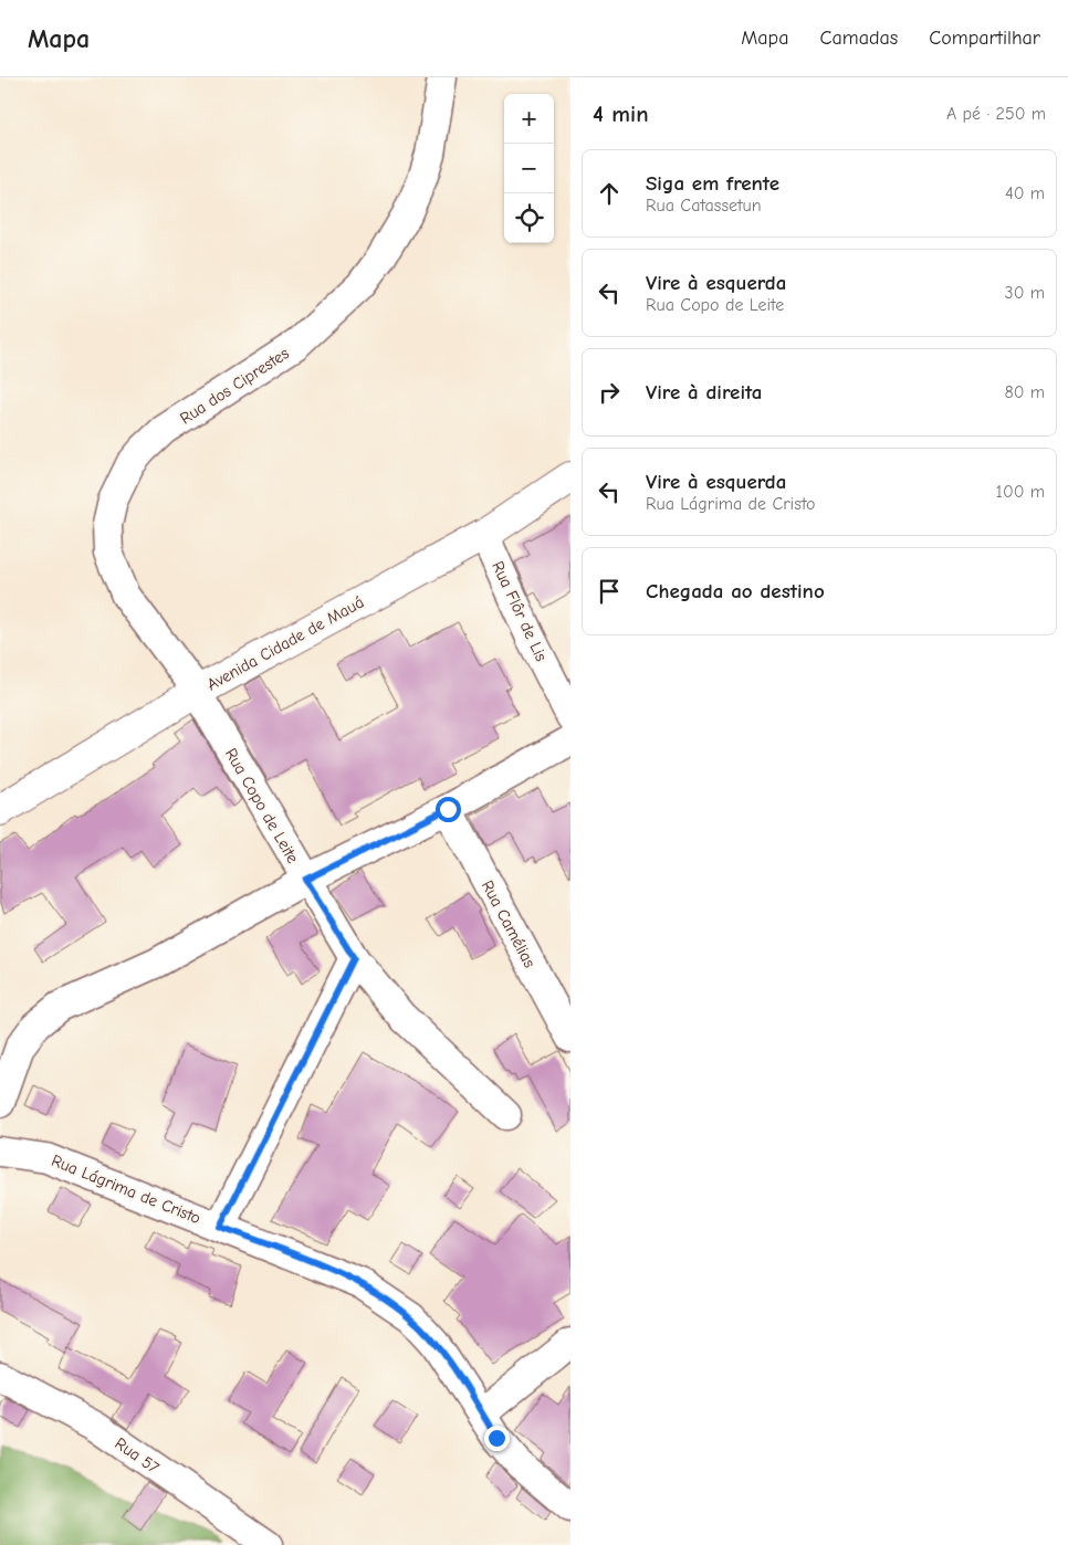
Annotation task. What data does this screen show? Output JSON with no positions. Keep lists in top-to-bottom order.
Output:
{
  "streets": {
    "street": [
      "Rua dos Ciprestes",
      "Rua Flôr de Lis",
      "Avenida Cidade de Mauá",
      "Rua Copo de Leite",
      "Rua Camélias",
      "Rua Lágrima de Cristo",
      "Rua 57"
    ]
  },
  "crossings": [
    ["Rua dos Ciprestes", "Avenida Cidade de Mauá"],
    ["Rua dos Ciprestes", "Rua Copo de Leite"],
    ["Rua Flôr de Lis", "Avenida Cidade de Mauá"],
    ["Avenida Cidade de Mauá", "Rua Copo de Leite"]
  ],
  "page": {
    "header": "Mapa",
    "nav": ["Mapa", "Camadas", "Compartilhar"],
    "heading": ["4 min", "A pé · 250 m"],
    "map_buttons": ["+", "−"],
    "list": [
      ["Siga em frente", "Rua Catassetun", "40 m"],
      ["Vire à esquerda", "Rua Copo de Leite", "30 m"],
      ["Vire à direita", "80 m"],
      ["Vire à esquerda", "Rua Lágrima de Cristo", "100 m"],
      "Chegada ao destino"
    ]
  }
}
